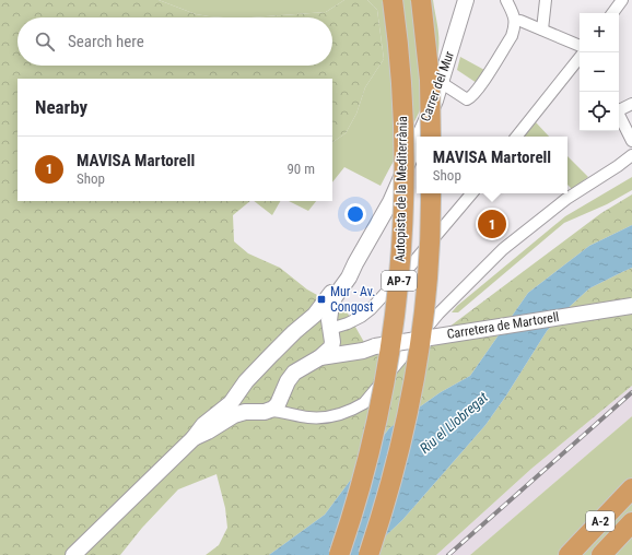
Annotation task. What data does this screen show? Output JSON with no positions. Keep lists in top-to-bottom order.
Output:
{
  "streets": {
    "highway": ["Autopista de la Mediterrània", "AP-7", "A-2"],
    "main road": ["Carrer del Mur", "Carretera de Martorell"]
  },
  "water": ["Riu el Llobregat"],
  "places": {
    "transit": ["Mur - Av. Congost"]
  },
  "page": {
    "map_buttons": ["+", "−"],
    "search": "Search here",
    "heading": "Nearby",
    "list": [
      {
        "mark": "1",
        "name": "MAVISA Martorell",
        "note": "Shop",
        "value": "90 m"
      }
    ],
    "popup": ["MAVISA Martorell", "Shop"],
    "pins": "1"
  }
}
